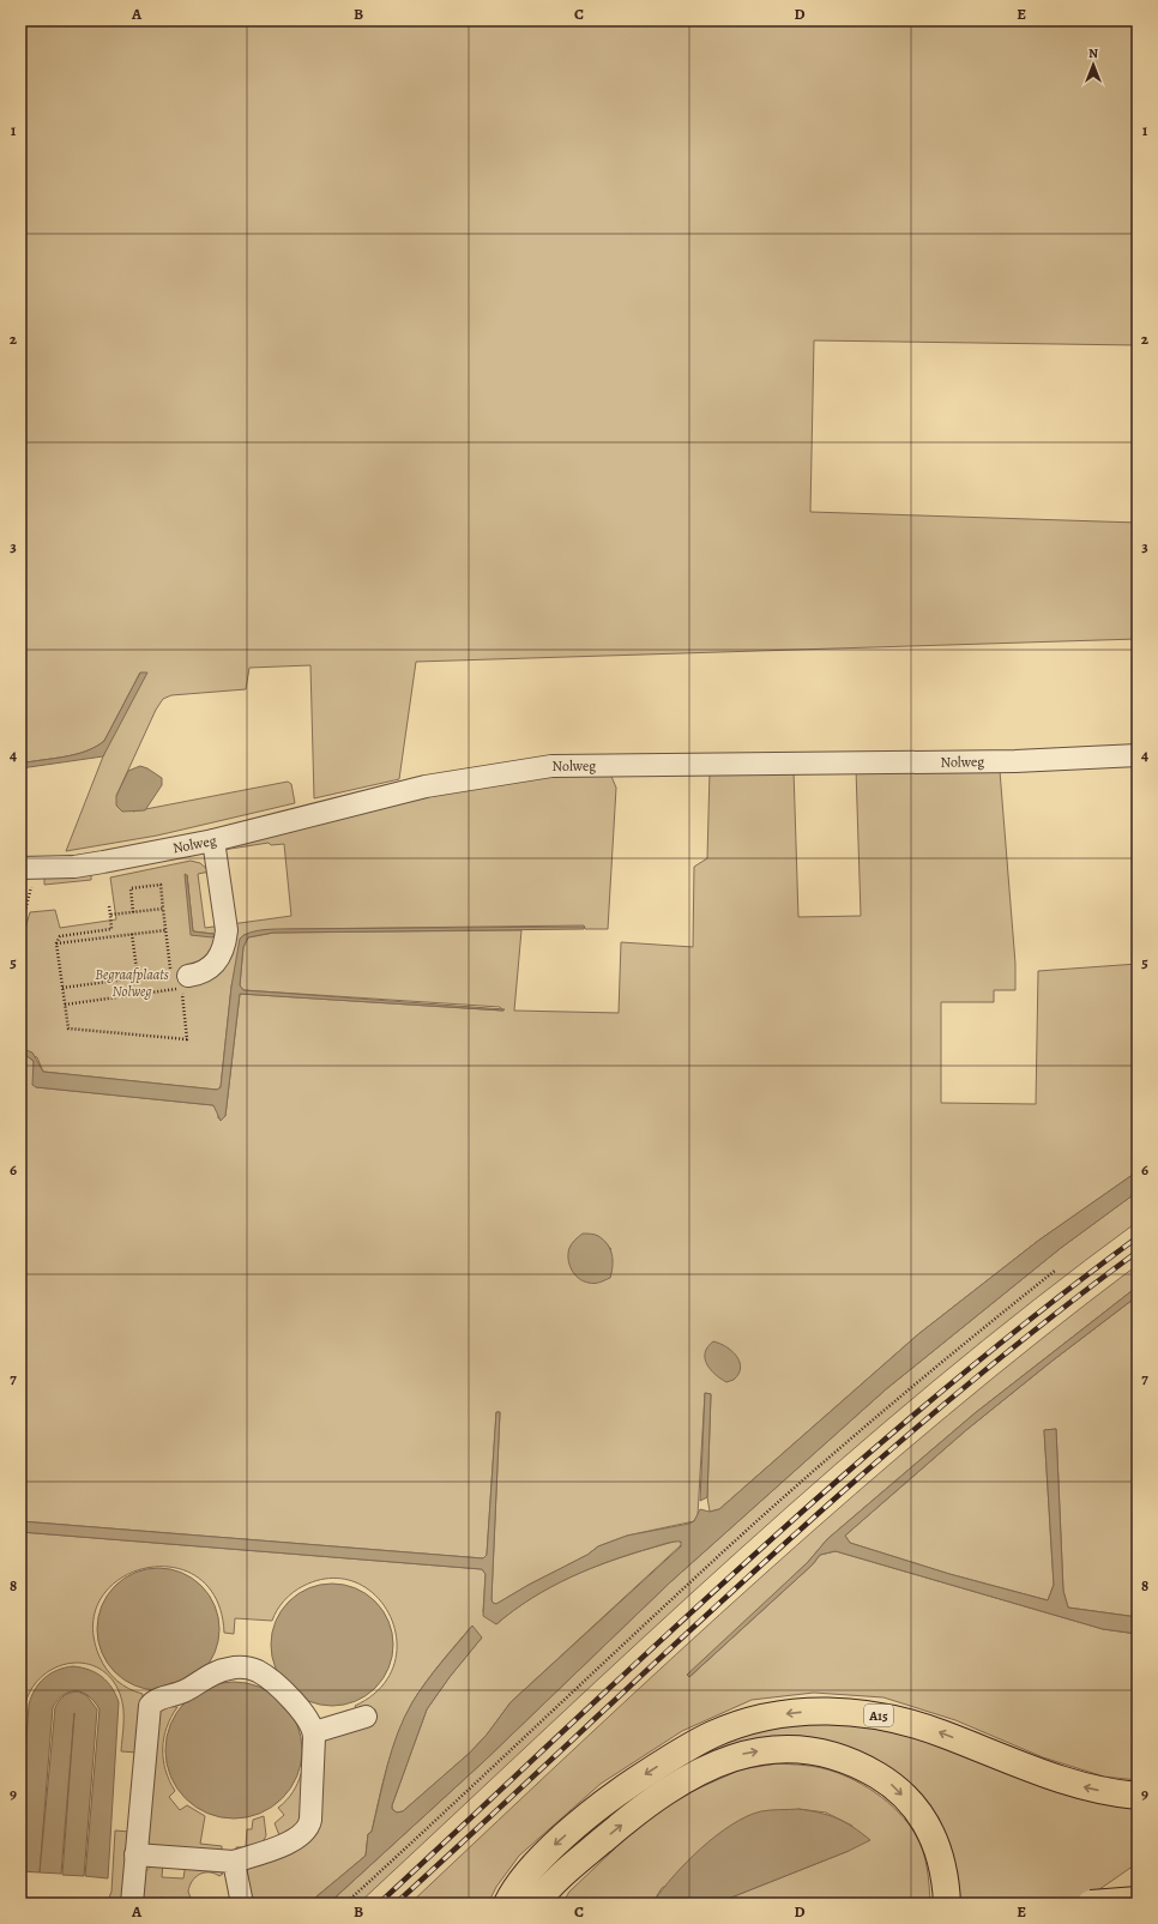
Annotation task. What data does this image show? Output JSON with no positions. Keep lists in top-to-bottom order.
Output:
{
  "streets": {
    "main road": ["A15"],
    "street": ["Nolweg"]
  },
  "parks": ["Begraafplaats Nolweg"],
  "north": "top",
  "grid": {
    "columns": [
      "A",
      "B",
      "C",
      "D",
      "E"
    ],
    "rows": [
      "1",
      "2",
      "3",
      "4",
      "5",
      "6",
      "7",
      "8",
      "9"
    ]
  }
}
